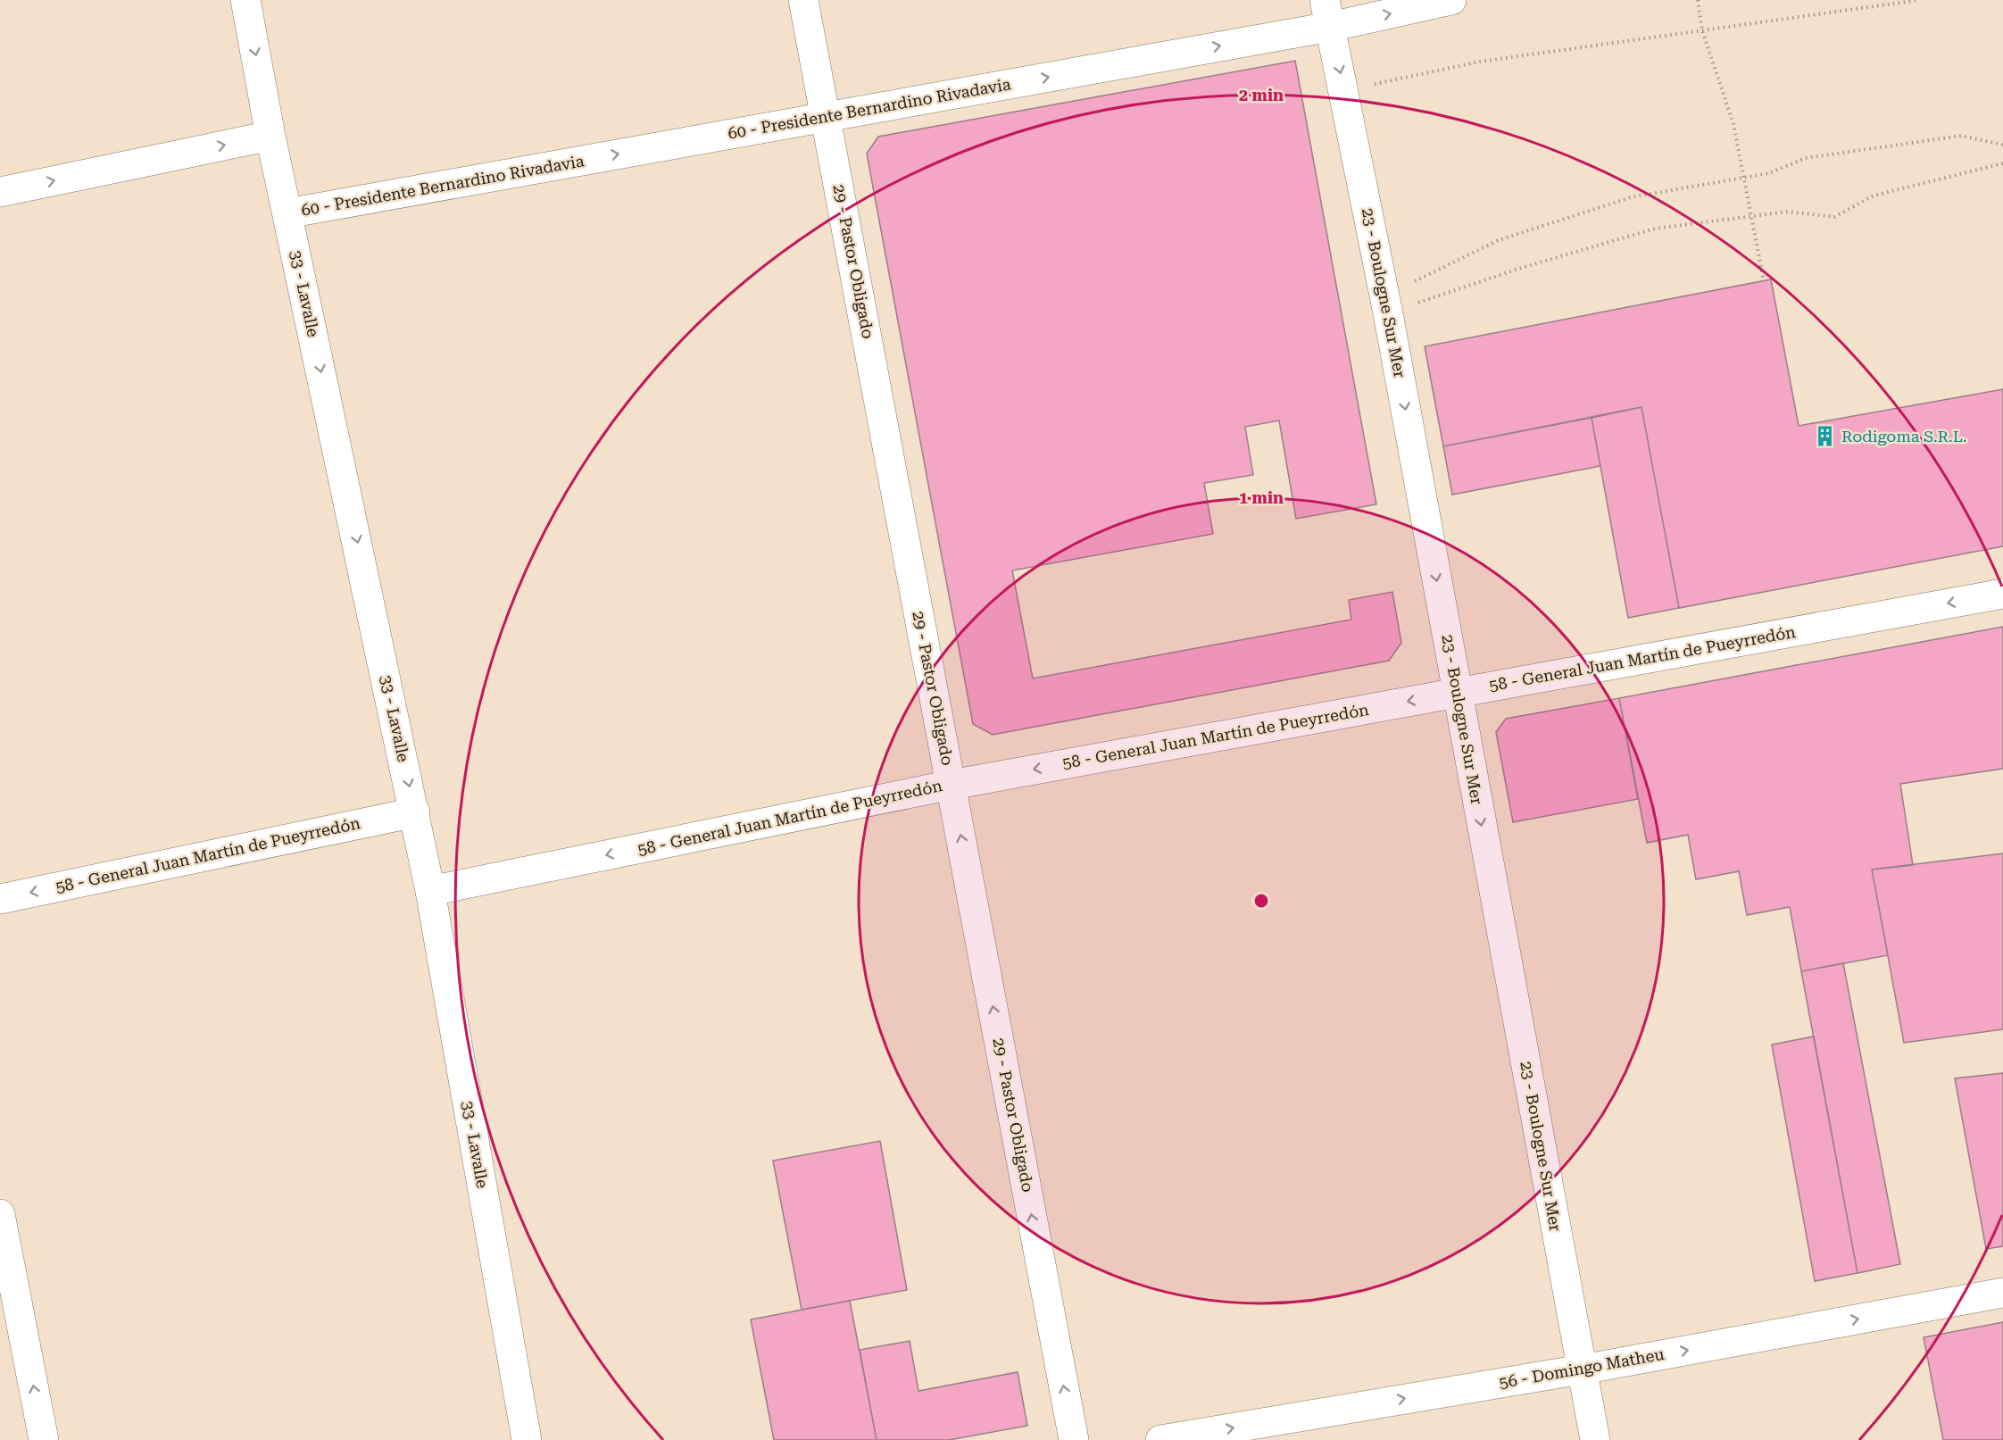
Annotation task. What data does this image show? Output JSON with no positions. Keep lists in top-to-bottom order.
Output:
{
  "streets": {
    "street": [
      "60 - Presidente Bernardino Rivadavia",
      "29 - Pastor Obligado",
      "23 - Boulogne Sur Mer",
      "33 - Lavalle",
      "58 - General Juan Martín de Pueyrredón",
      "56 - Domingo Matheu"
    ]
  },
  "crossings": [
    ["60 - Presidente Bernardino Rivadavia", "29 - Pastor Obligado"],
    ["60 - Presidente Bernardino Rivadavia", "23 - Boulogne Sur Mer"],
    ["60 - Presidente Bernardino Rivadavia", "33 - Lavalle"],
    ["29 - Pastor Obligado", "58 - General Juan Martín de Pueyrredón"],
    ["23 - Boulogne Sur Mer", "58 - General Juan Martín de Pueyrredón"],
    ["23 - Boulogne Sur Mer", "56 - Domingo Matheu"],
    ["33 - Lavalle", "58 - General Juan Martín de Pueyrredón"]
  ],
  "one_way": [
    "60 - Presidente Bernardino Rivadavia",
    "29 - Pastor Obligado",
    "23 - Boulogne Sur Mer",
    "33 - Lavalle",
    "58 - General Juan Martín de Pueyrredón",
    "56 - Domingo Matheu"
  ],
  "places": {
    "building": ["Rodigoma S.R.L."]
  },
  "rings": ["2 min", "1 min"]
}
